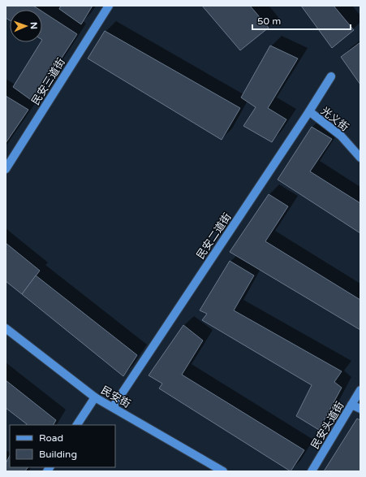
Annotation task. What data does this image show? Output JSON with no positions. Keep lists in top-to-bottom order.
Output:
{
  "streets": {
    "street": [
      "民安三道街",
      "光义街",
      "民安二道街",
      "民安街",
      "民安头道街"
    ]
  },
  "crossings": [
    ["光义街", "民安二道街"],
    ["民安二道街", "民安街"]
  ],
  "legend": ["Road", "Building"],
  "scale_bar": "50 m",
  "north": "right"
}
